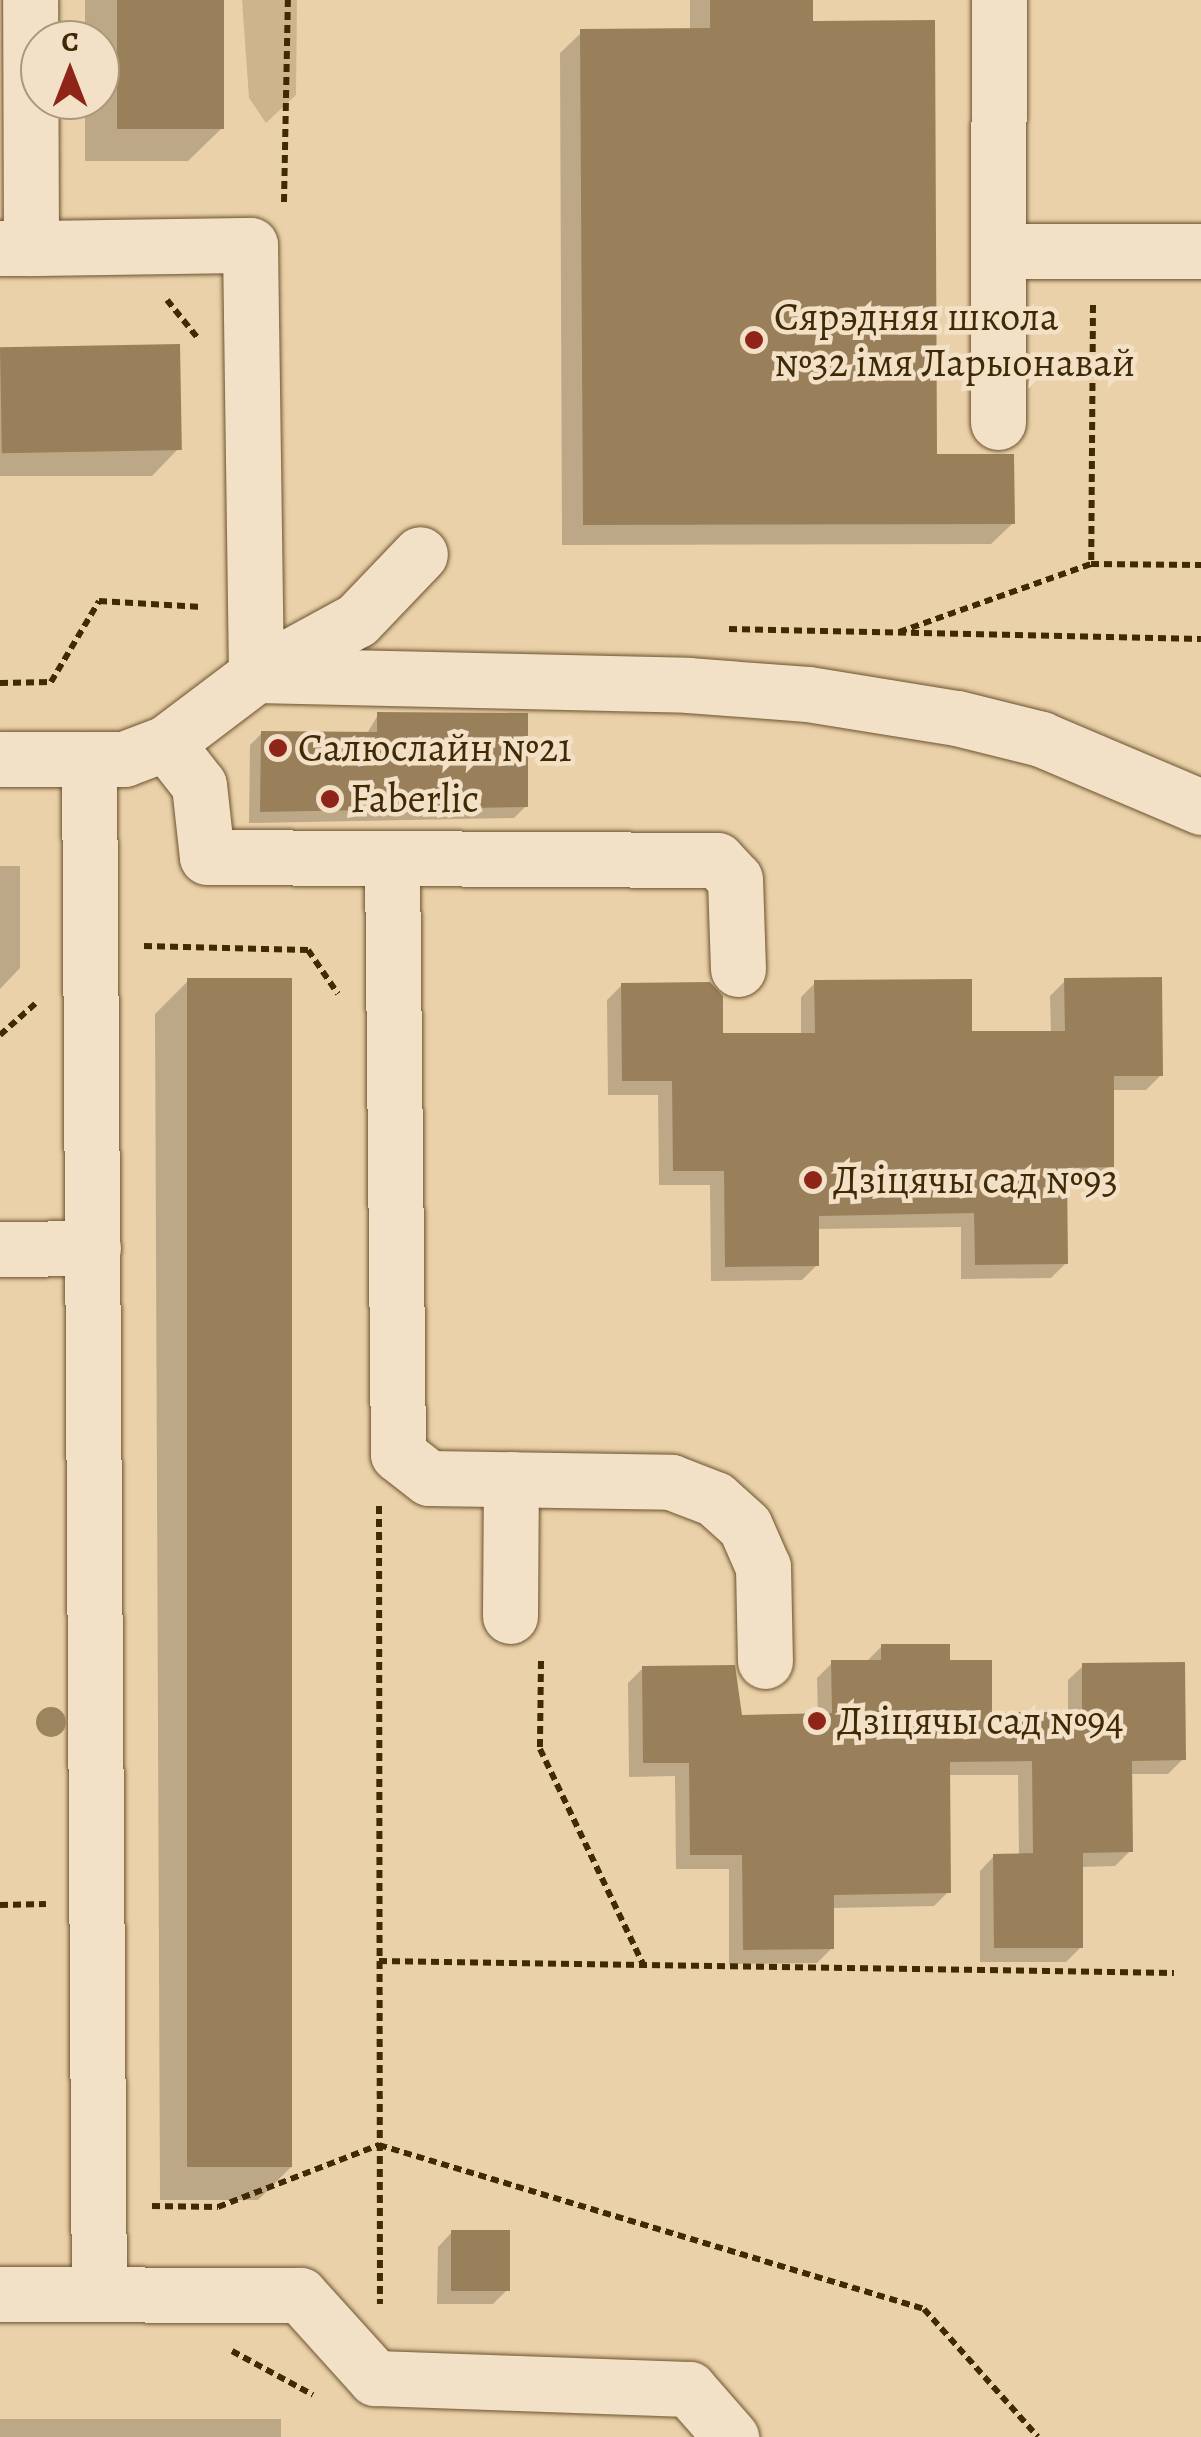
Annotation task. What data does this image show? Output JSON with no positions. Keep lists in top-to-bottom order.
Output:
{
  "places": [
    "Сярэдняя школа №32 імя Ларыонавай",
    "Салюслайн №21",
    "Faberlic",
    "Дзіцячы сад №93",
    "Дзіцячы сад №94"
  ],
  "north": "top"
}
